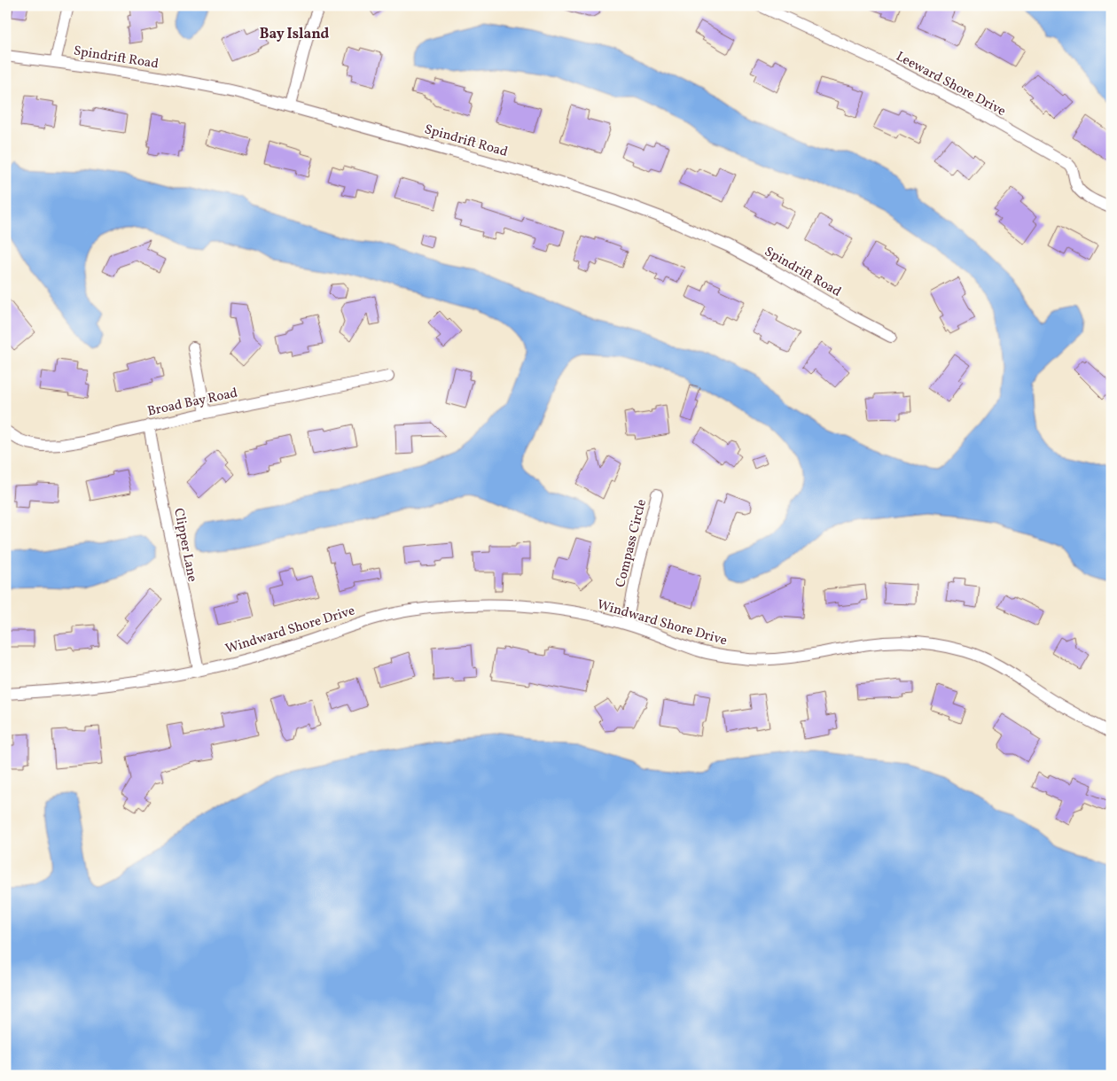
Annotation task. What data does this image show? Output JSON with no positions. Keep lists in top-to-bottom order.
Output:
{
  "streets": {
    "street": [
      "Spindrift Road",
      "Leeward Shore Drive",
      "Broad Bay Road",
      "Compass Circle",
      "Clipper Lane",
      "Windward Shore Drive"
    ]
  },
  "crossings": [
    ["Broad Bay Road", "Clipper Lane"],
    ["Compass Circle", "Windward Shore Drive"],
    ["Clipper Lane", "Windward Shore Drive"]
  ],
  "districts": ["Bay Island"]
}
